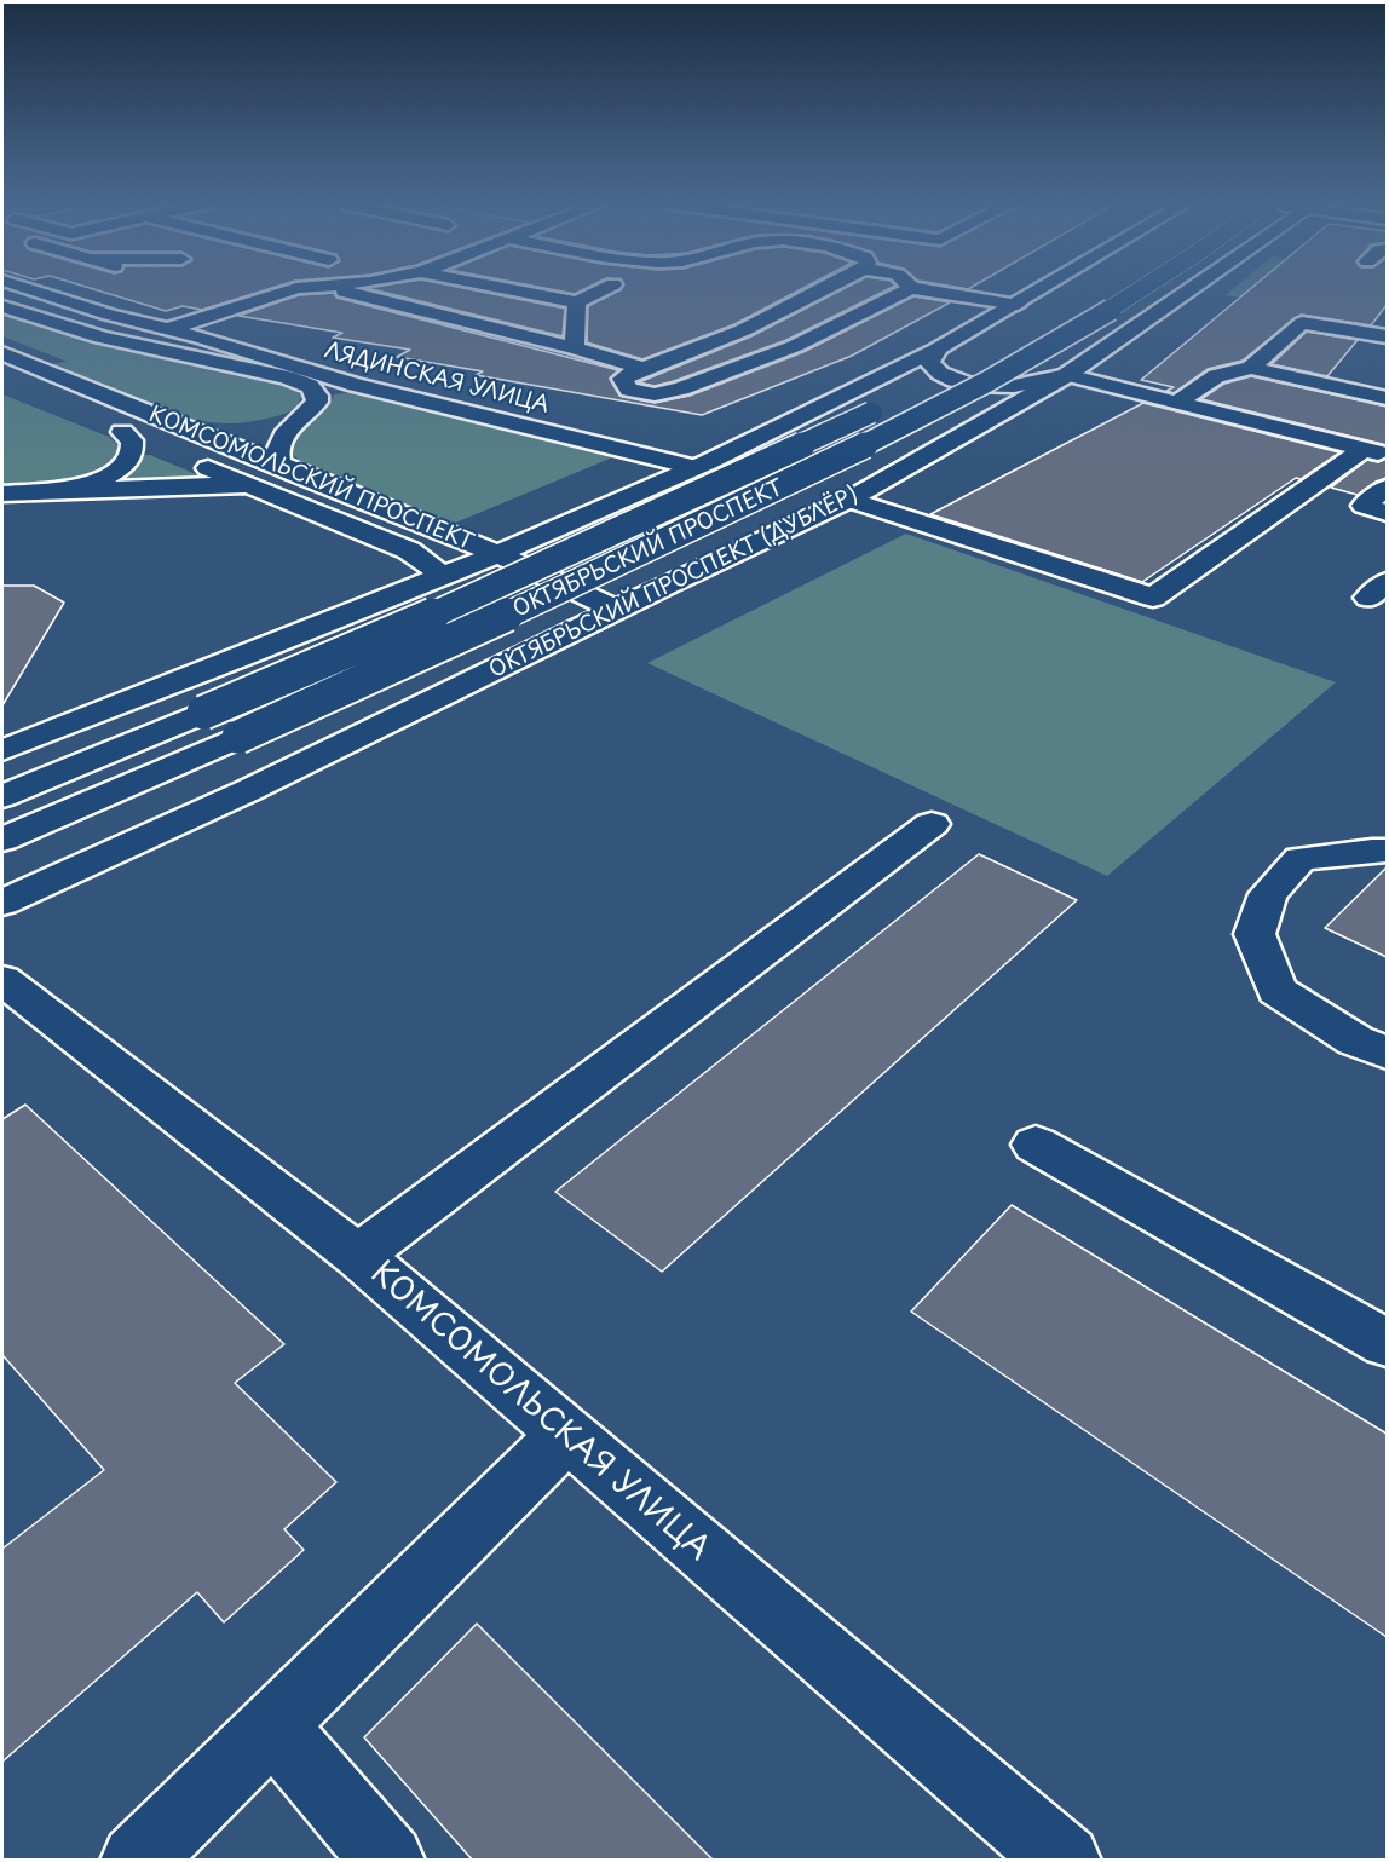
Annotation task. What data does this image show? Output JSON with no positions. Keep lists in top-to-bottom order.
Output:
{
  "streets": {
    "main road": [
      "ЛЯДИНСКАЯ УЛИЦА",
      "КОМСОМОЛЬСКИЙ ПРОСПЕКТ",
      "ОКТЯБРЬСКИЙ ПРОСПЕКТ",
      "ОКТЯБРЬСКИЙ ПРОСПЕКТ (ДУБЛЁР)",
      "КОМСОМОЛЬСКАЯ УЛИЦА"
    ]
  },
  "crossings": [
    ["КОМСОМОЛЬСКИЙ ПРОСПЕКТ", "ОКТЯБРЬСКИЙ ПРОСПЕКТ (ДУБЛЁР)"]
  ]
}
